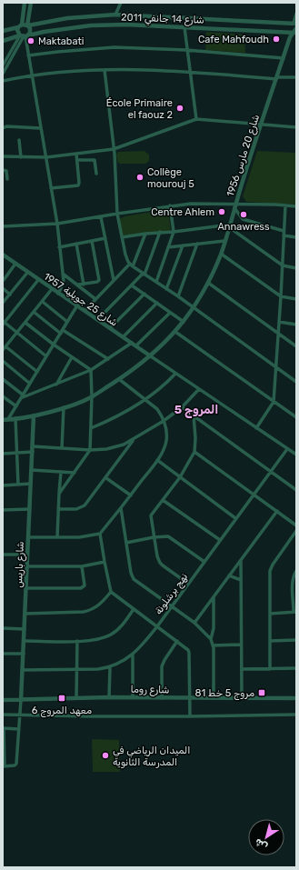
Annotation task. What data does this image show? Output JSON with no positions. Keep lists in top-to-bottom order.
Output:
{
  "streets": {
    "street": [
      "شارع 14 جانفي 2011",
      "شارع 20 مارس 1956",
      "شارع 25 جويلية 1957",
      "شارع باريس",
      "نهج برشلونة",
      "شارع روما"
    ]
  },
  "crossings": [
    ["شارع 14 جانفي 2011", "شارع 20 مارس 1956"],
    ["شارع 20 مارس 1956", "شارع 25 جويلية 1957"],
    ["شارع 20 مارس 1956", "شارع باريس"],
    ["شارع باريس", "نهج برشلونة"],
    ["شارع باريس", "شارع روما"]
  ],
  "districts": ["المروج 5"],
  "places": {
    "other": [
      "Cafe Mahfoudh",
      "Maktabati",
      "École Primaire el faouz 2",
      "Collège mourouj 5",
      "Centre Ahlem",
      "Annawress",
      "الميدان الرياضي في المدرسة الثانوية"
    ],
    "transit": ["مروج 5 خط 81", "معهد المروج 6"]
  },
  "north": "bottom left"
}
